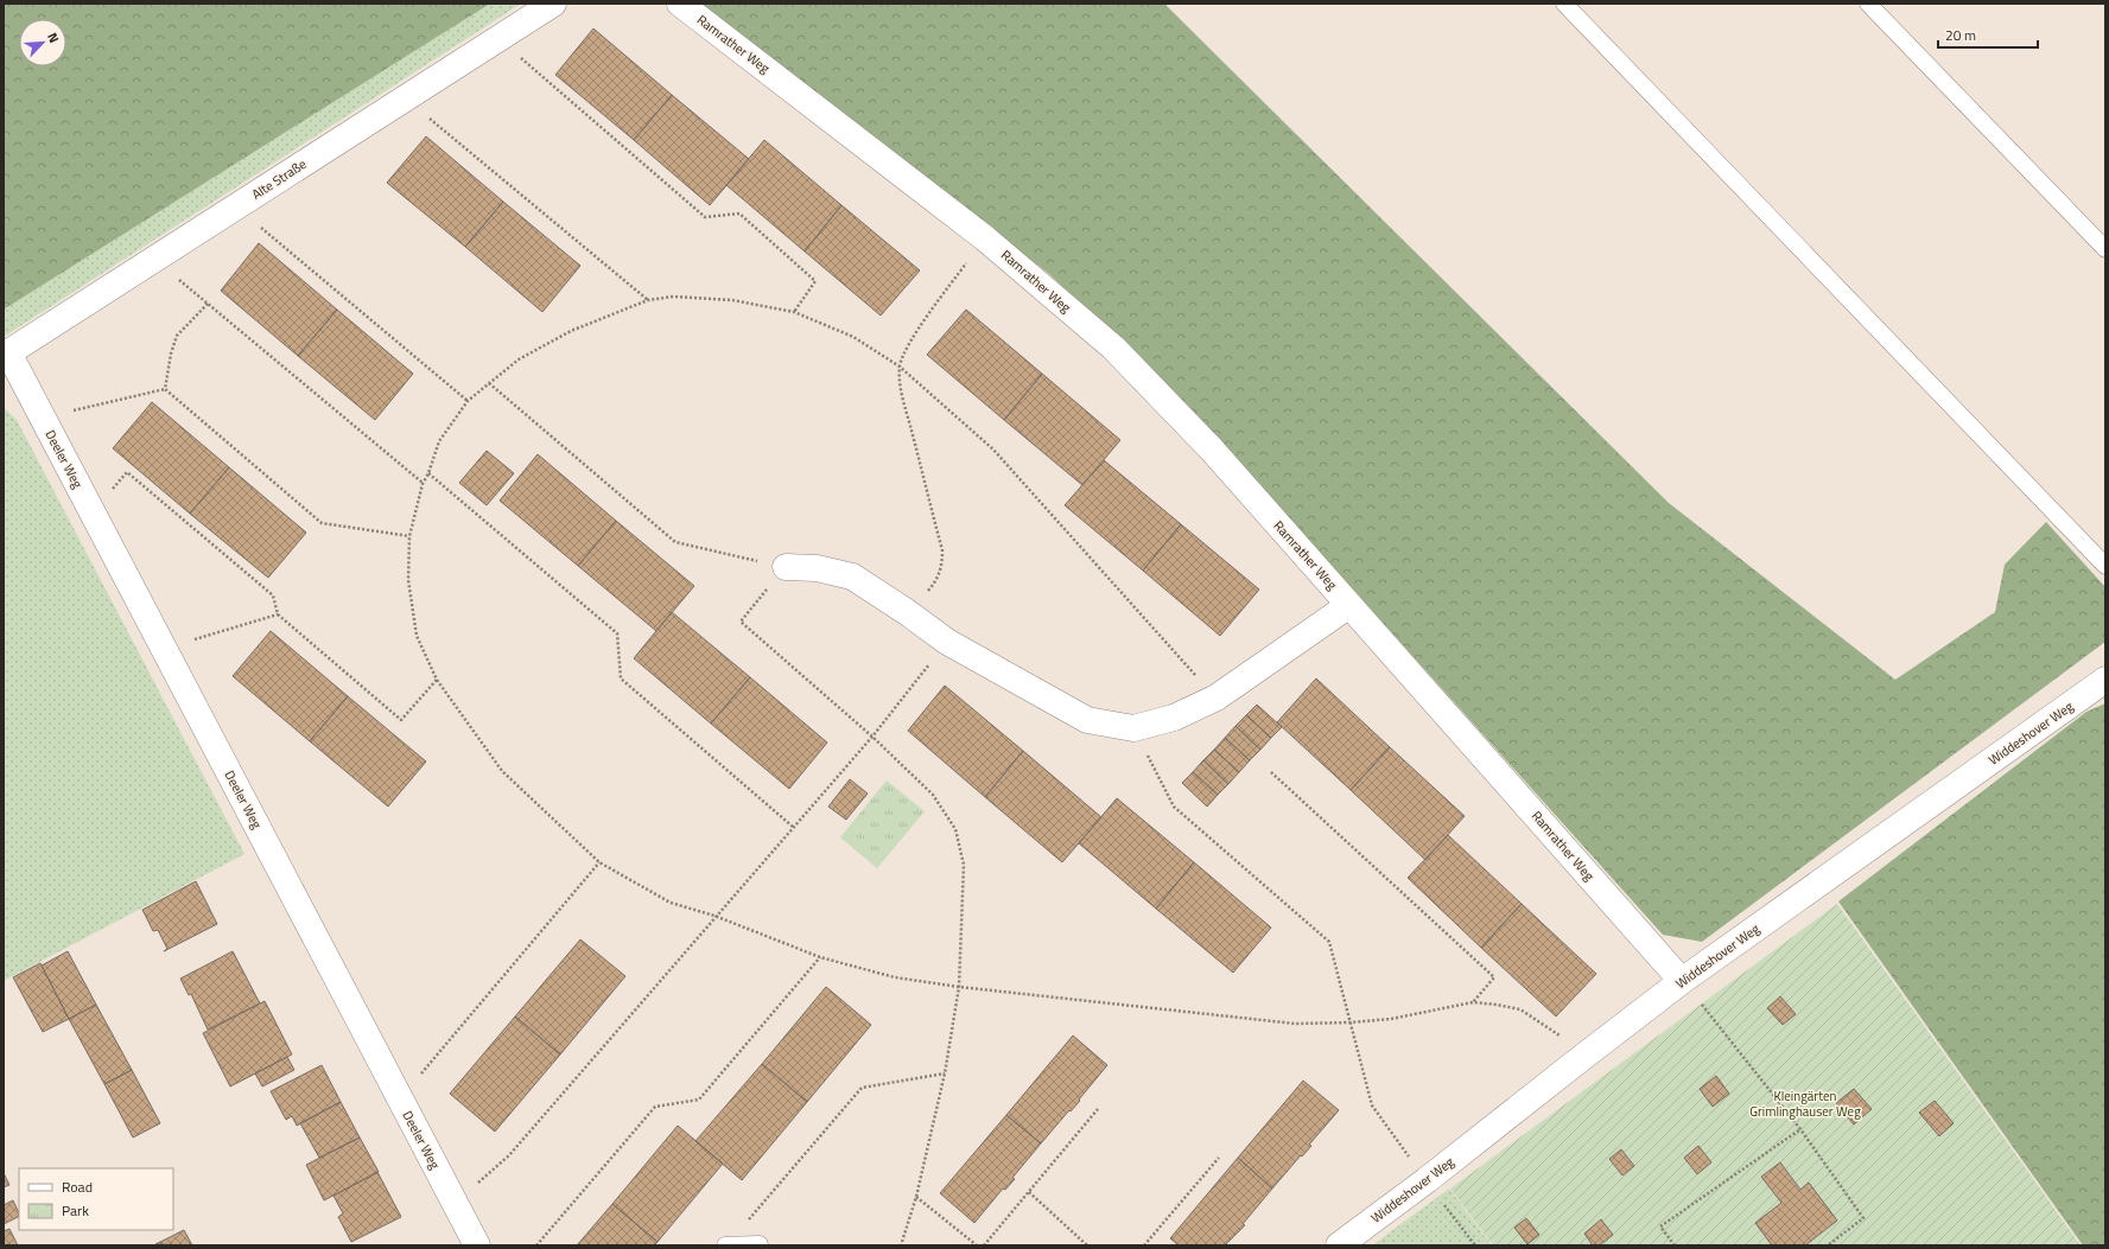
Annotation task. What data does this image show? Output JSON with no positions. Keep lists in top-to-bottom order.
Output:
{
  "streets": {
    "street": [
      "Ramrather Weg",
      "Alte Straße",
      "Deeler Weg",
      "Widdeshover Weg"
    ]
  },
  "crossings": [
    ["Ramrather Weg", "Widdeshover Weg"],
    ["Alte Straße", "Deeler Weg"]
  ],
  "parks": ["Kleingärten Grimlinghauser Weg"],
  "legend": ["Road", "Park"],
  "scale_bar": "20 m",
  "north": "top right"
}
